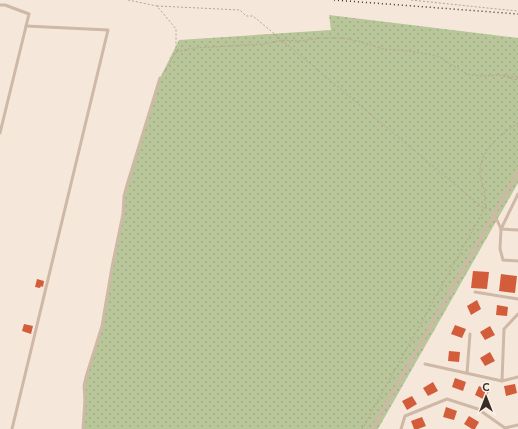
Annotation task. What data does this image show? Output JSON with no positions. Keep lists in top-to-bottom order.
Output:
{
  "north": "top"
}
